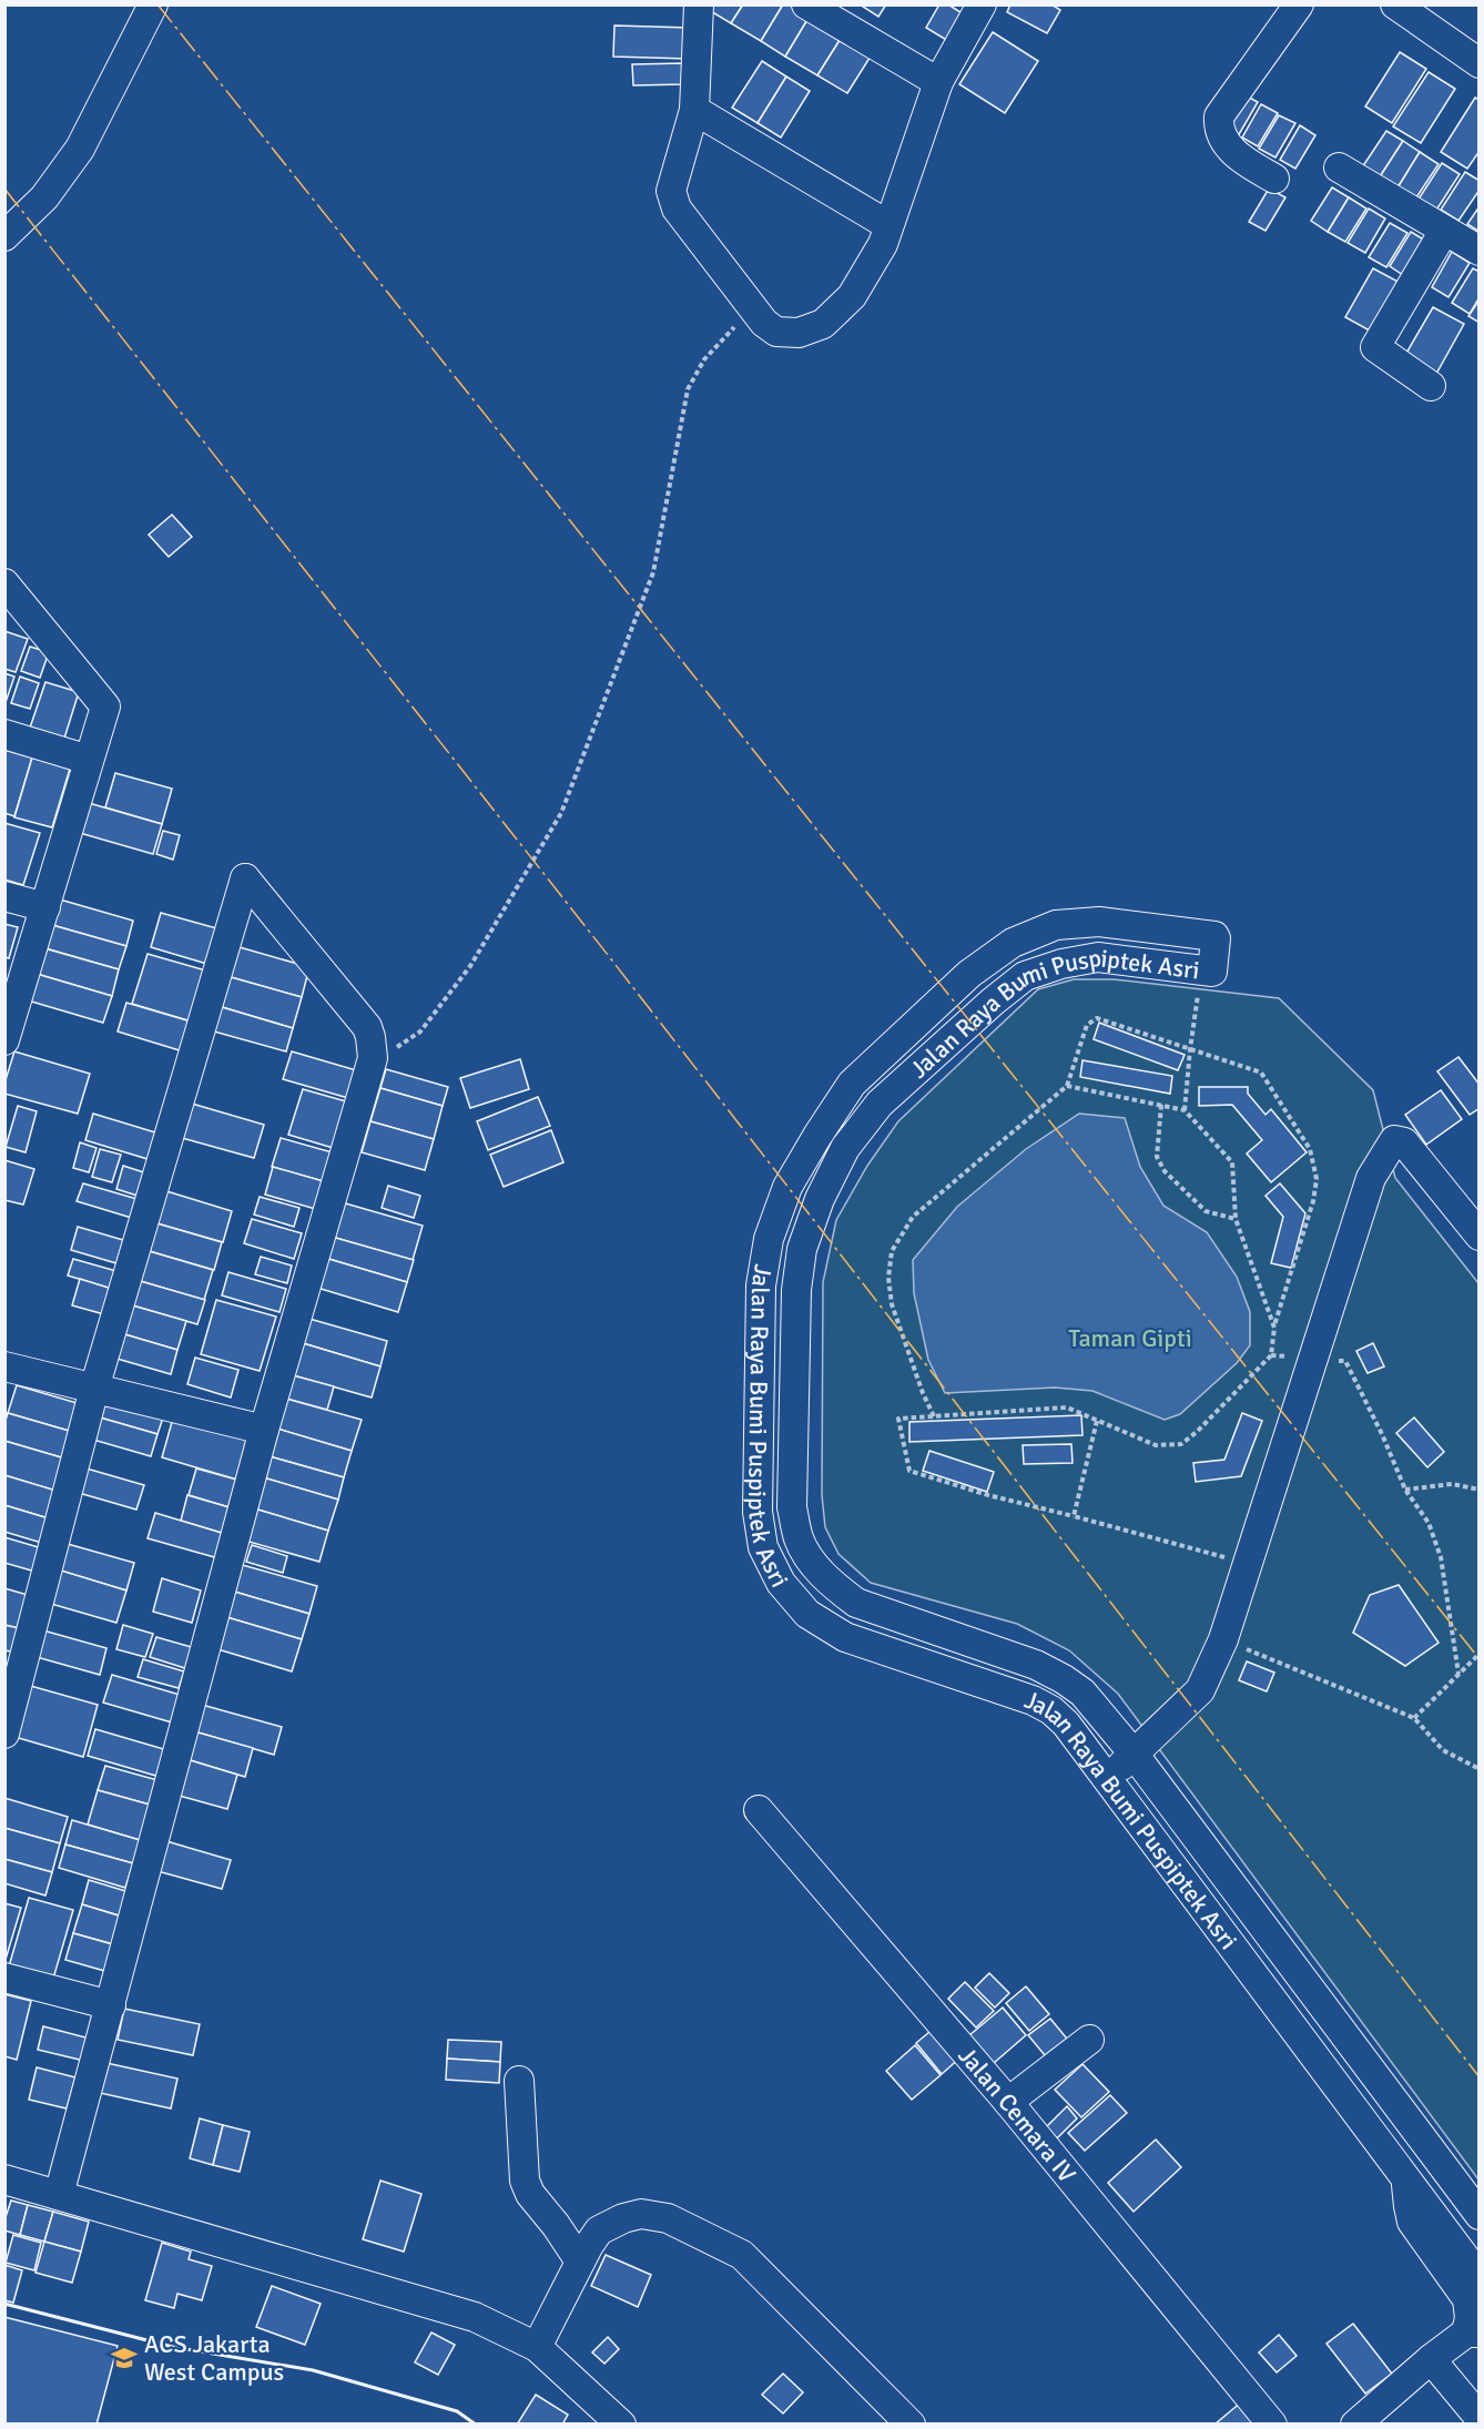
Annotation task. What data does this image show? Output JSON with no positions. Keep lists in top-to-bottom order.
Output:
{
  "streets": {
    "street": ["Jalan Raya Bumi Puspiptek Asri", "Jalan Cemara IV"]
  },
  "parks": ["Taman Gipti"],
  "places": {
    "school or university": ["ACS Jakarta West Campus"]
  }
}
